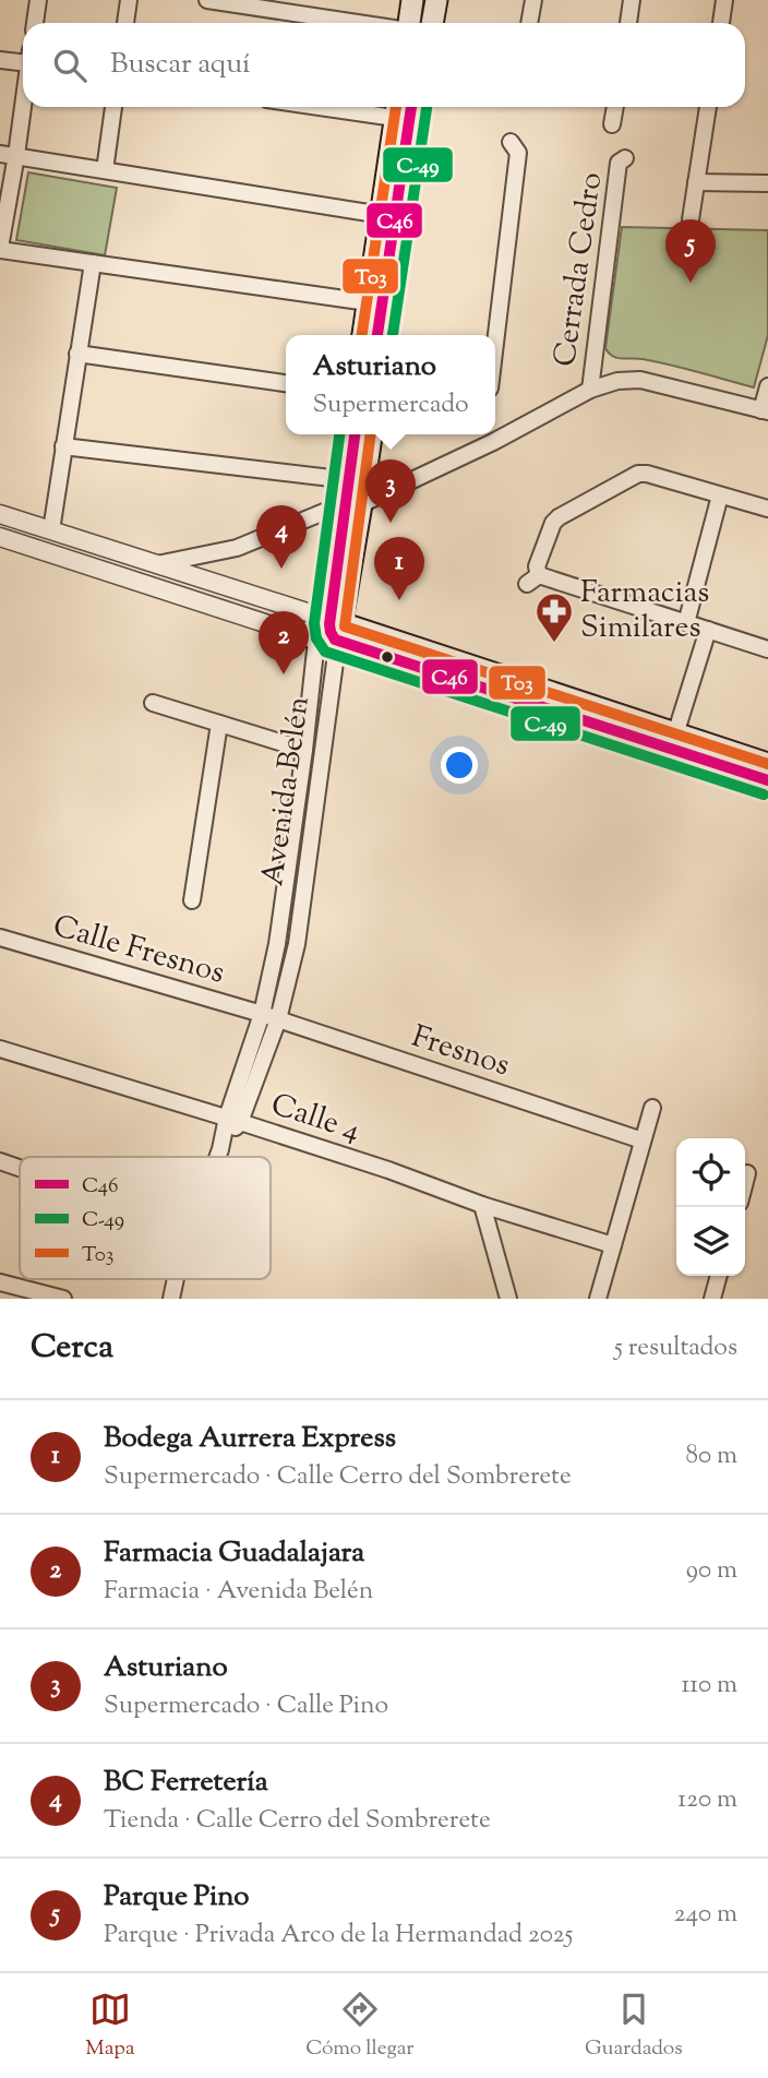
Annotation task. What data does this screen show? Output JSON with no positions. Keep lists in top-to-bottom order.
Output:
{
  "streets": {
    "main road": ["Avenida Belén"],
    "street": [
      "Cerrada Cedro",
      "Calle Fresnos",
      "Fresnos",
      "Calle 4"
    ]
  },
  "crossings": [
    ["Avenida Belén", "Calle Fresnos"],
    ["Avenida Belén", "Fresnos"],
    ["Avenida Belén", "Calle 4"],
    ["Calle Fresnos", "Fresnos"]
  ],
  "places": {
    "pharmacy": ["Farmacias Similares"]
  },
  "lines": ["transit line C46", "transit line C-49", "transit line T03"],
  "legend": ["C46", "C-49", "T03"],
  "page": {
    "search": "Buscar aquí",
    "pins": [
      "5",
      "3",
      "4",
      "1",
      "2"
    ],
    "popup": ["Asturiano", "Supermercado"],
    "heading": ["Cerca", "5 resultados"],
    "list": [
      {
        "mark": "1",
        "name": "Bodega Aurrera Express",
        "note": "Supermercado · Calle Cerro del Sombrerete",
        "value": "80 m"
      },
      {
        "mark": "2",
        "name": "Farmacia Guadalajara",
        "note": "Farmacia · Avenida Belén",
        "value": "90 m"
      },
      {
        "mark": "3",
        "name": "Asturiano",
        "note": "Supermercado · Calle Pino",
        "value": "110 m"
      },
      {
        "mark": "4",
        "name": "BC Ferretería",
        "note": "Tienda · Calle Cerro del Sombrerete",
        "value": "120 m"
      },
      {
        "mark": "5",
        "name": "Parque Pino",
        "note": "Parque · Privada Arco de la Hermandad 2025",
        "value": "240 m"
      }
    ],
    "nav": ["Mapa", "Cómo llegar", "Guardados"]
  }
}
